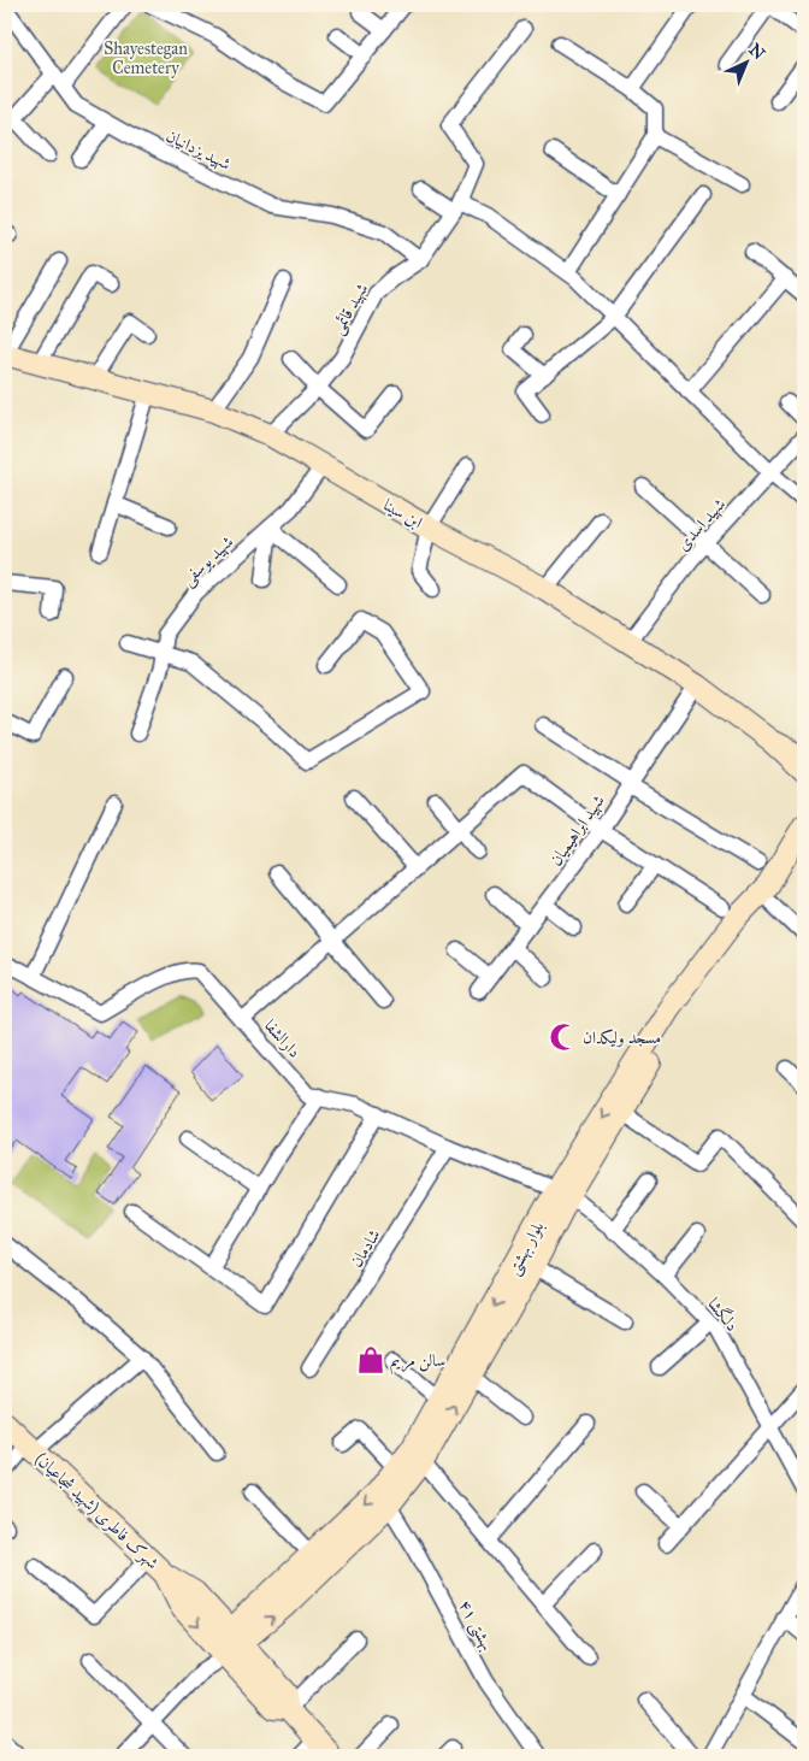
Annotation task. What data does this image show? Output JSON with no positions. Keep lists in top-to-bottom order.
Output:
{
  "streets": {
    "main road": ["ابن سینا", "بلوار بهشتی", "شهرک فاطری (شهید شجاعیان)"],
    "street": [
      "شهید یزدانیان",
      "شهید قائمی",
      "شهید اسدی",
      "شهید یوسفی",
      "شهید ابراهیمیان",
      "دارالشفا",
      "شادمان",
      "دلگشا",
      "بهشتی ۴۱"
    ]
  },
  "crossings": [
    ["شهید یزدانیان", "شهید قائمی"],
    ["شهید قائمی", "ابن سینا"],
    ["ابن سینا", "شهید اسدی"],
    ["ابن سینا", "شهید یوسفی"],
    ["ابن سینا", "شهید ابراهیمیان"],
    ["دارالشفا", "شادمان"],
    ["دارالشفا", "بلوار بهشتی"],
    ["دارالشفا", "دلگشا"],
    ["بلوار بهشتی", "دلگشا"],
    ["بلوار بهشتی", "شهرک فاطری (شهید شجاعیان)"],
    ["بلوار بهشتی", "بهشتی ۴۱"]
  ],
  "parks": ["Shayestegan Cemetery"],
  "places": {
    "mosque": ["مسجد ولیکدان"],
    "shop": ["سالن مریم"]
  },
  "north": "top right"
}
